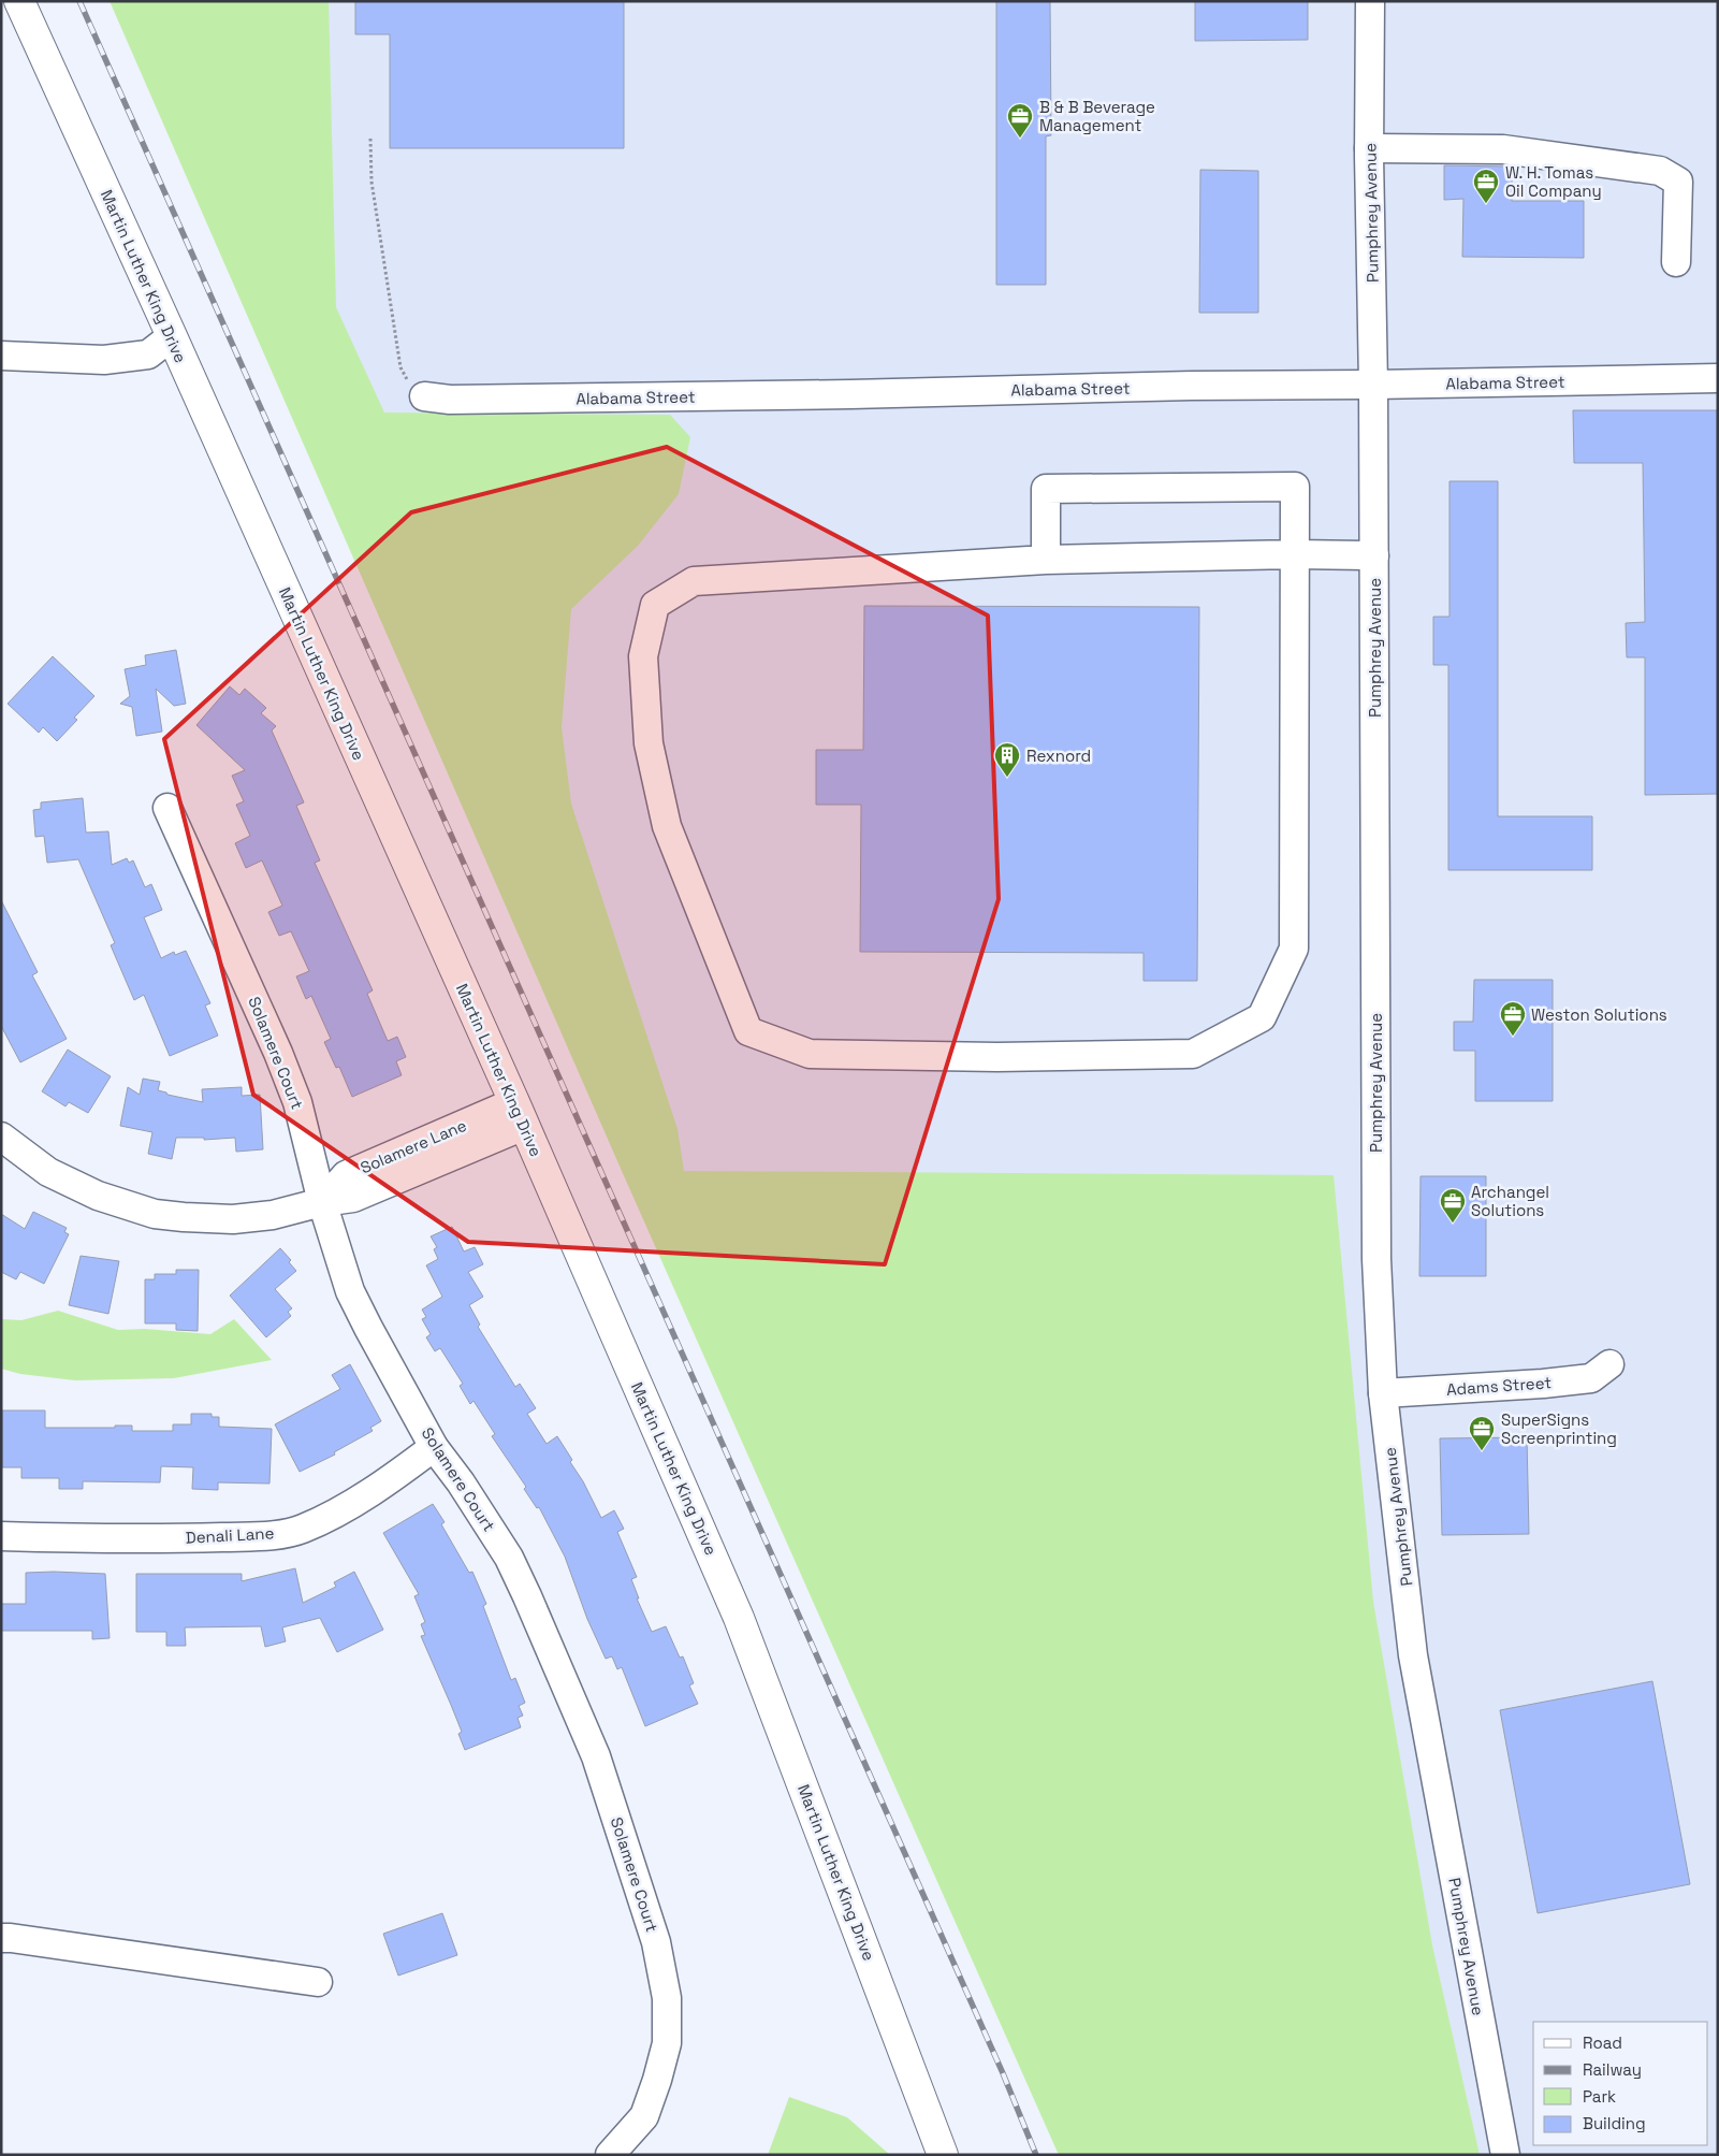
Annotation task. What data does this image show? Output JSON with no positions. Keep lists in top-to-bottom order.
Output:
{
  "streets": {
    "main road": ["Martin Luther King Drive"],
    "street": [
      "Pumphrey Avenue",
      "Alabama Street",
      "Solamere Court",
      "Solamere Lane",
      "Adams Street",
      "Denali Lane"
    ]
  },
  "crossings": [
    ["Pumphrey Avenue", "Alabama Street"],
    ["Pumphrey Avenue", "Adams Street"],
    ["Martin Luther King Drive", "Solamere Lane"],
    ["Solamere Court", "Solamere Lane"],
    ["Solamere Court", "Denali Lane"]
  ],
  "places": {
    "office": [
      "B & B Beverage Management",
      "W. H. Tomas Oil Company",
      "Weston Solutions",
      "Archangel Solutions",
      "SuperSigns Screenprinting"
    ],
    "building": ["Rexnord"]
  },
  "legend": [
    "Road",
    "Railway",
    "Park",
    "Building"
  ]
}
